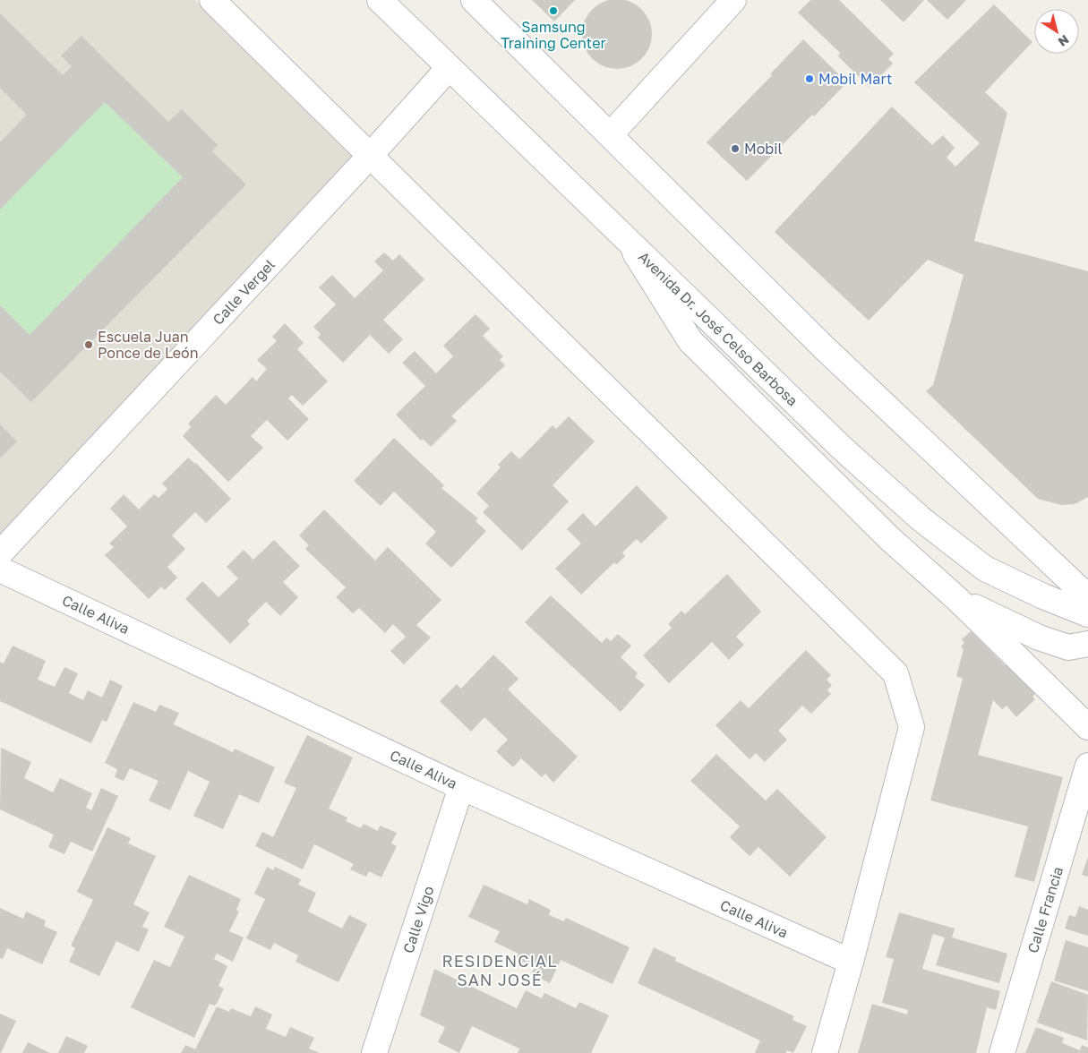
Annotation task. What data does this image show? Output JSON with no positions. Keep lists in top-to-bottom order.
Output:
{
  "streets": {
    "street": [
      "Calle Vergel",
      "Avenida Dr. José Celso Barbosa",
      "Calle Aliva",
      "Calle Francia",
      "Calle Vigo"
    ]
  },
  "crossings": [
    ["Calle Vergel", "Avenida Dr. José Celso Barbosa"],
    ["Calle Aliva", "Calle Vigo"]
  ],
  "districts": ["RESIDENCIAL SAN JOSÉ"],
  "places": [
    "Samsung Training Center",
    "Mobil Mart",
    "Mobil",
    "Escuela Juan Ponce de León"
  ],
  "north": "bottom right"
}
